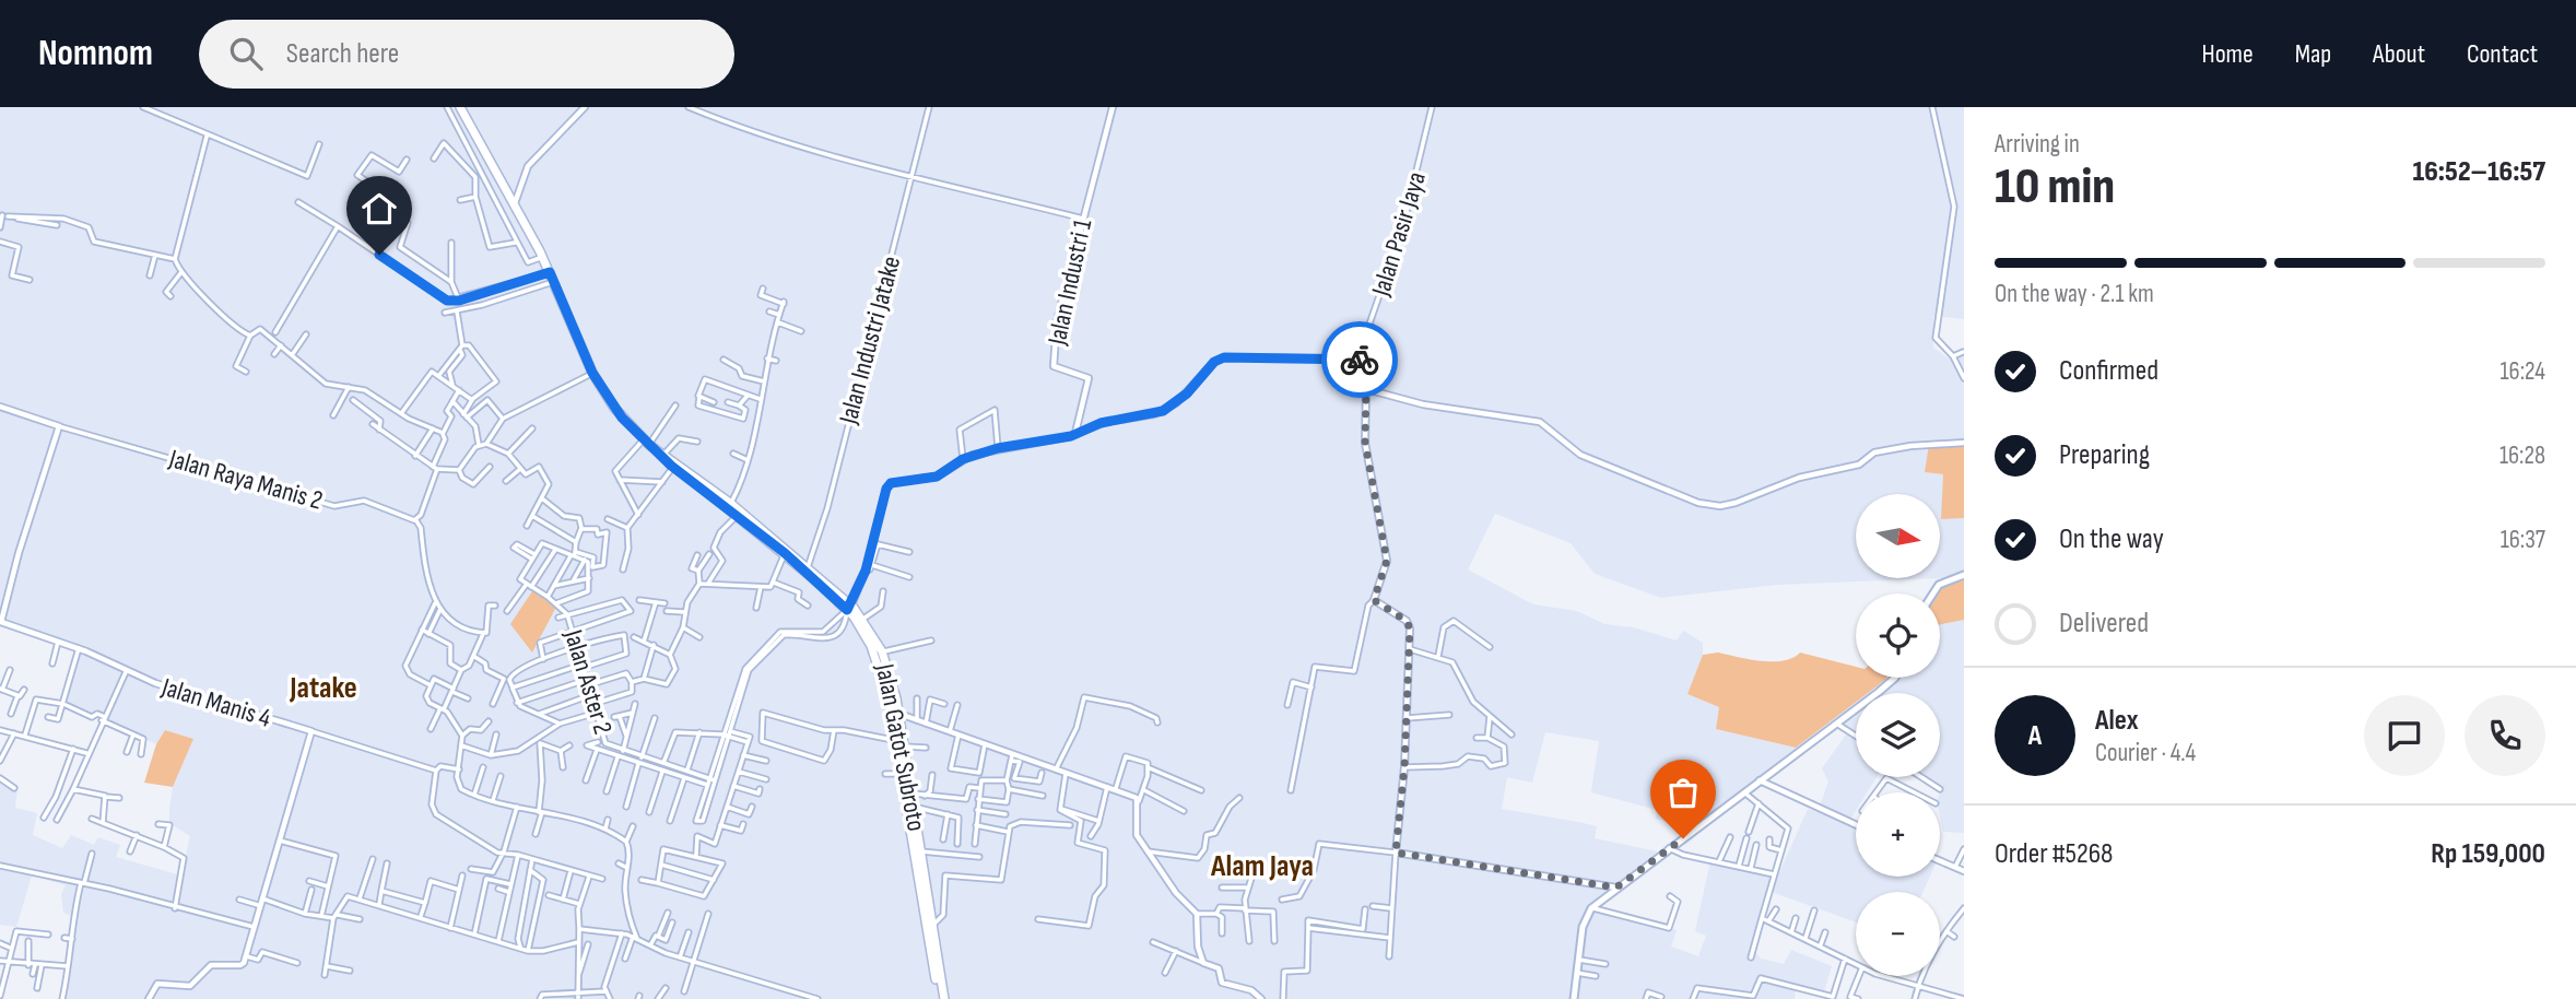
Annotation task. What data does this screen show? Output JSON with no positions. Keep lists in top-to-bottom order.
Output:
{
  "streets": {
    "highway": ["Jalan Gatot Subroto"],
    "street": [
      "Jalan Pasir Jaya",
      "Jalan Industri 1",
      "Jalan Industri Jatake",
      "Jalan Raya Manis 2",
      "Jalan Aster 2",
      "Jalan Manis 4"
    ]
  },
  "crossings": [
    ["Jalan Industri Jatake", "Jalan Gatot Subroto"]
  ],
  "districts": ["Jatake", "Alam Jaya"],
  "north": "right",
  "page": {
    "header": "Nomnom",
    "search": "Search here",
    "nav": [
      "Home",
      "Map",
      "About",
      "Contact"
    ],
    "heading": ["10 min", "Arriving in", "16:52–16:57"],
    "panel": [
      "Alex",
      "Courier · 4.4",
      "Order #5268",
      "Rp 159,000"
    ],
    "bar": "On the way · 2.1 km",
    "list": [
      ["Confirmed", "16:24"],
      ["Preparing", "16:28"],
      ["On the way", "16:37"],
      "Delivered"
    ],
    "map_buttons": ["+", "−"],
    "round": "A"
  }
}
